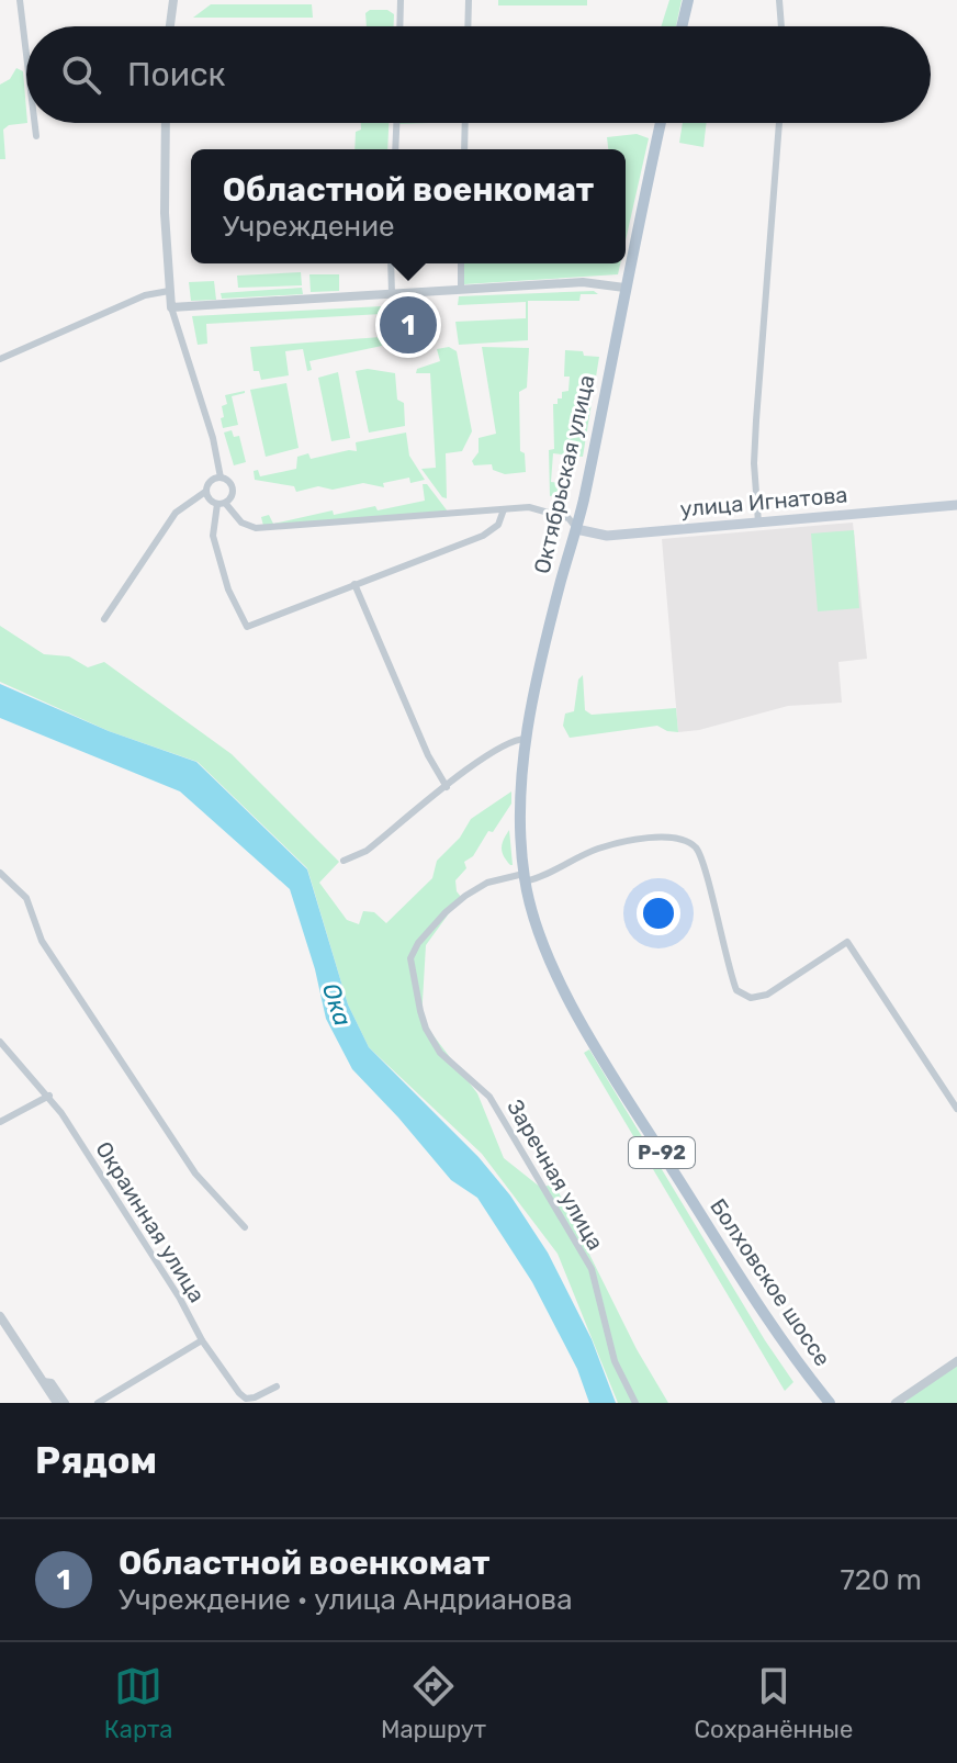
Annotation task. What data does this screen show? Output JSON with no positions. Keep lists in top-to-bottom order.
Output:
{
  "streets": {
    "main road": [
      "Октябрьская улица",
      "улица Игнатова",
      "Р-92",
      "Болховское шоссе"
    ],
    "street": ["Заречная улица", "Окраинная улица"]
  },
  "crossings": [
    ["Октябрьская улица", "улица Игнатова"],
    ["Октябрьская улица", "Болховское шоссе"],
    ["Заречная улица", "Болховское шоссе"]
  ],
  "water": ["Ока"],
  "page": {
    "search": "Поиск",
    "popup": ["Областной военкомат", "Учреждение"],
    "pins": "1",
    "heading": "Рядом",
    "list": [
      {
        "mark": "1",
        "name": "Областной военкомат",
        "note": "Учреждение · улица Андрианова",
        "value": "720 m"
      }
    ],
    "nav": ["Карта", "Маршрут", "Сохранённые"]
  }
}
